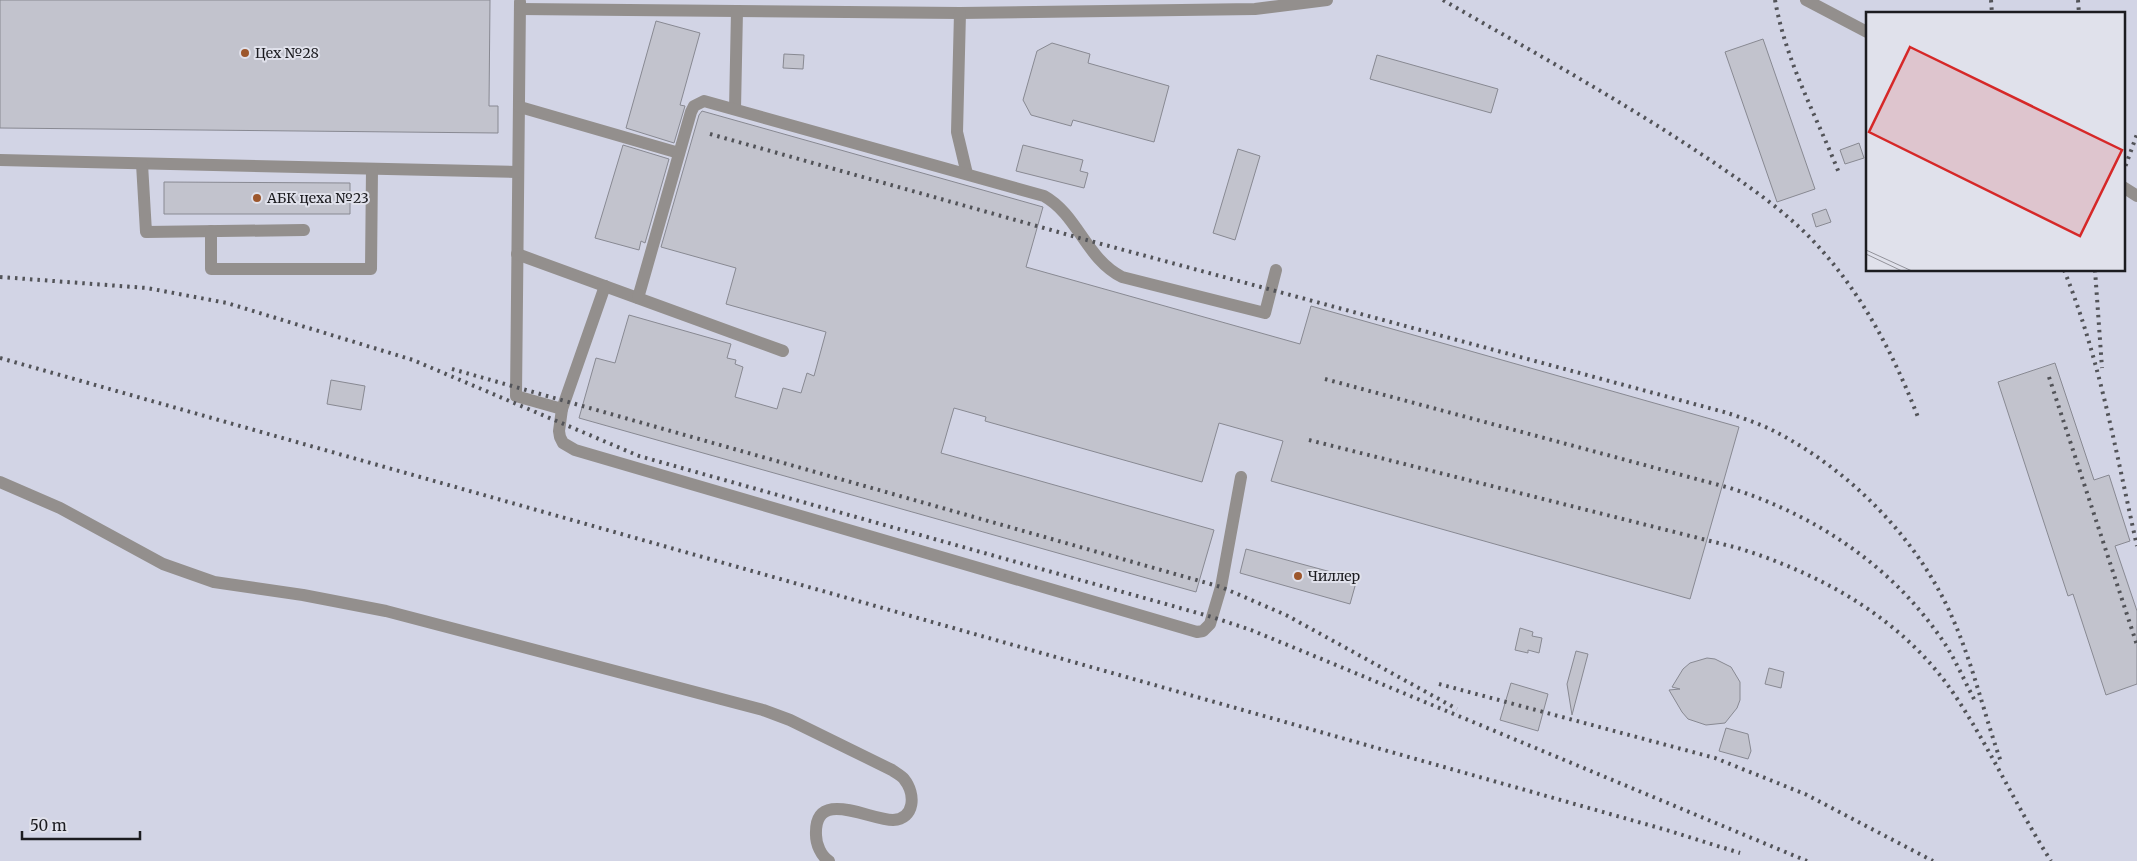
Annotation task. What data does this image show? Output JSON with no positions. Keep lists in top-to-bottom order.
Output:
{
  "places": ["Цех №28", "АБК цеха №23", "Чиллер"],
  "scale_bar": "50 m"
}
